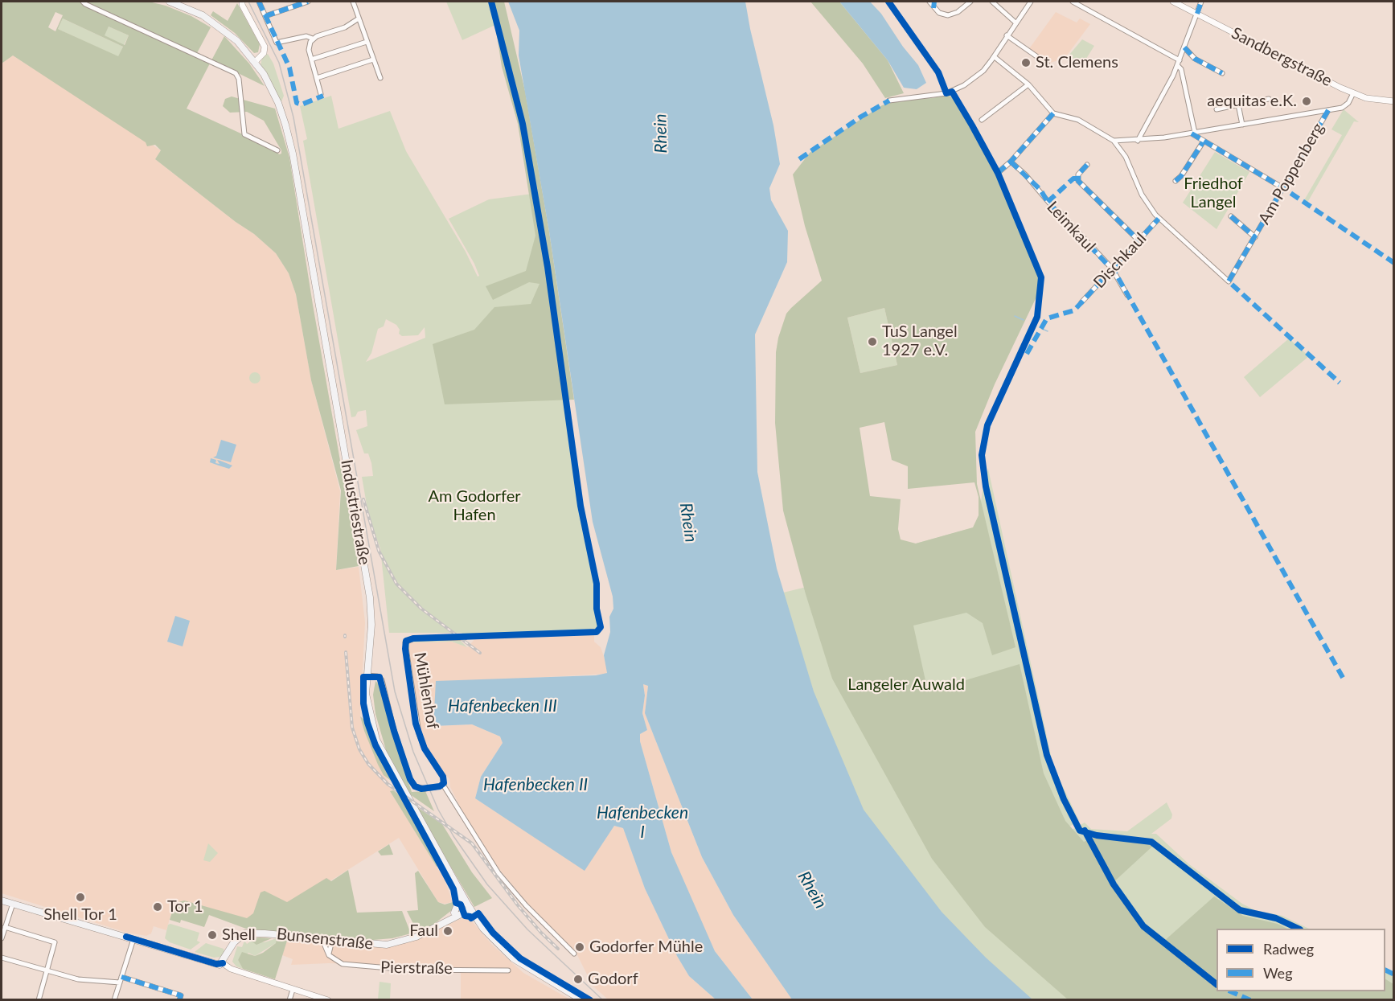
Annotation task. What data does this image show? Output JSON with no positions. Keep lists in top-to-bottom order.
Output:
{
  "streets": {
    "main road": ["Industriestraße", "Bunsenstraße"],
    "street": [
      "Sandbergstraße",
      "Am Poppenberg",
      "Leimkaul",
      "Dischkaul",
      "Mühlenhof",
      "Pierstraße"
    ]
  },
  "crossings": [
    ["Am Poppenberg", "Dischkaul"],
    ["Leimkaul", "Dischkaul"],
    ["Industriestraße", "Bunsenstraße"]
  ],
  "water": [
    "Rhein",
    "Hafenbecken III",
    "Hafenbecken II",
    "Hafenbecken I"
  ],
  "parks": ["Friedhof Langel", "Am Godorfer Hafen", "Langeler Auwald"],
  "places": [
    "St. Clemens",
    "aequitas e.K.",
    "TuS Langel 1927 e.V.",
    "Shell Tor 1",
    "Tor 1",
    "Faul",
    "Shell",
    "Godorfer Mühle",
    "Godorf"
  ],
  "legend": ["Radweg", "Weg"]
}
